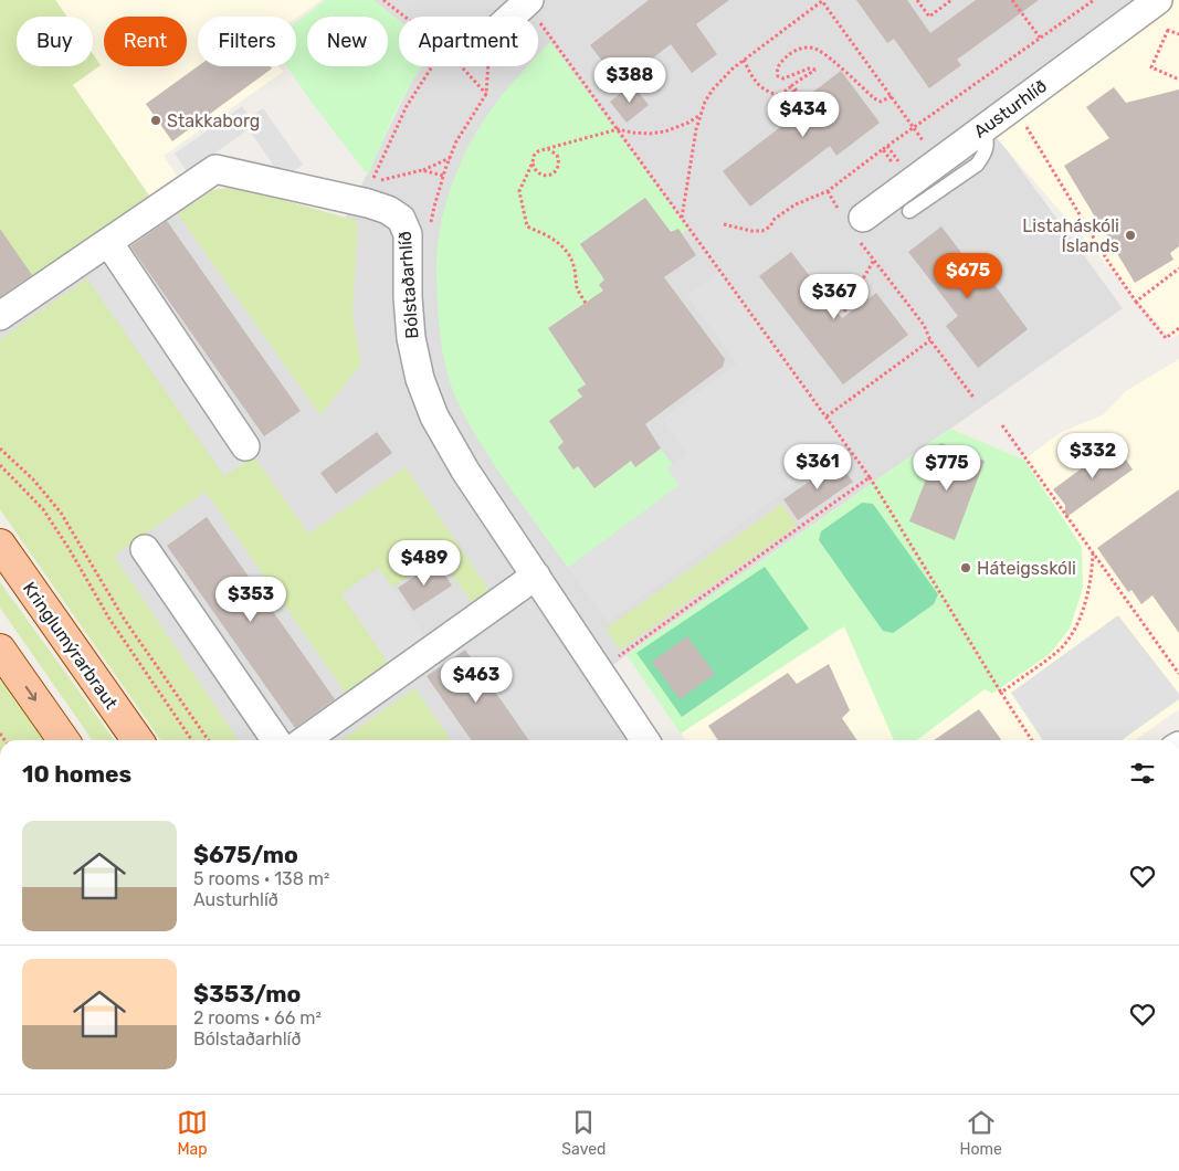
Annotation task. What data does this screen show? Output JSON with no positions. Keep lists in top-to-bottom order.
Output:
{
  "streets": {
    "main road": ["Kringlumýrarbraut"],
    "street": ["Austurhlíð", "Bólstaðarhlíð"]
  },
  "places": ["Stakkaborg", "Listaháskóli Íslands", "Háteigsskóli"],
  "page": {
    "chip": [
      "Buy",
      "Rent",
      "Filters",
      "New",
      "Apartment"
    ],
    "price": [
      "$388",
      "$434",
      "$675",
      "$367",
      "$332",
      "$361",
      "$775",
      "$489",
      "$353",
      "$463"
    ],
    "heading": "10 homes",
    "list": [
      {
        "name": "$675/mo",
        "note": "5 rooms · 138 m² · Austurhlíð"
      },
      {
        "name": "$353/mo",
        "note": "2 rooms · 66 m² · Bólstaðarhlíð"
      }
    ],
    "tabs": ["Map", "Saved", "Home"]
  }
}
